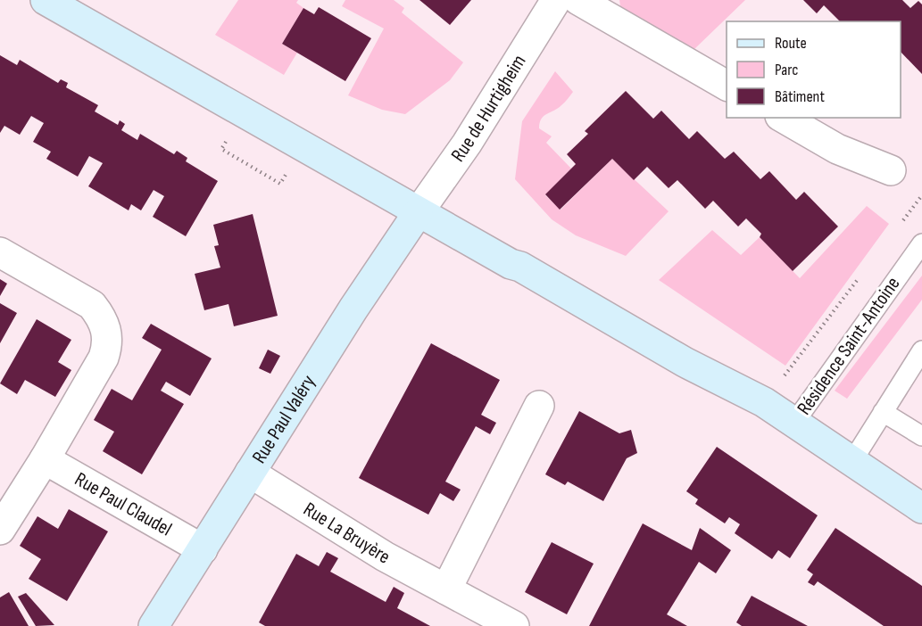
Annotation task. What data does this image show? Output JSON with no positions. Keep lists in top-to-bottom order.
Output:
{
  "streets": {
    "main road": ["Rue Paul Valéry"],
    "street": ["Rue de Hurtigheim", "Rue Paul Claudel", "Rue La Bruyère"],
    "lane": ["Résidence Saint-Antoine"]
  },
  "crossings": [
    ["Rue de Hurtigheim", "Rue Paul Valéry"],
    ["Rue Paul Valéry", "Rue Paul Claudel"],
    ["Rue Paul Valéry", "Rue La Bruyère"]
  ],
  "legend": ["Route", "Parc", "Bâtiment"]
}
